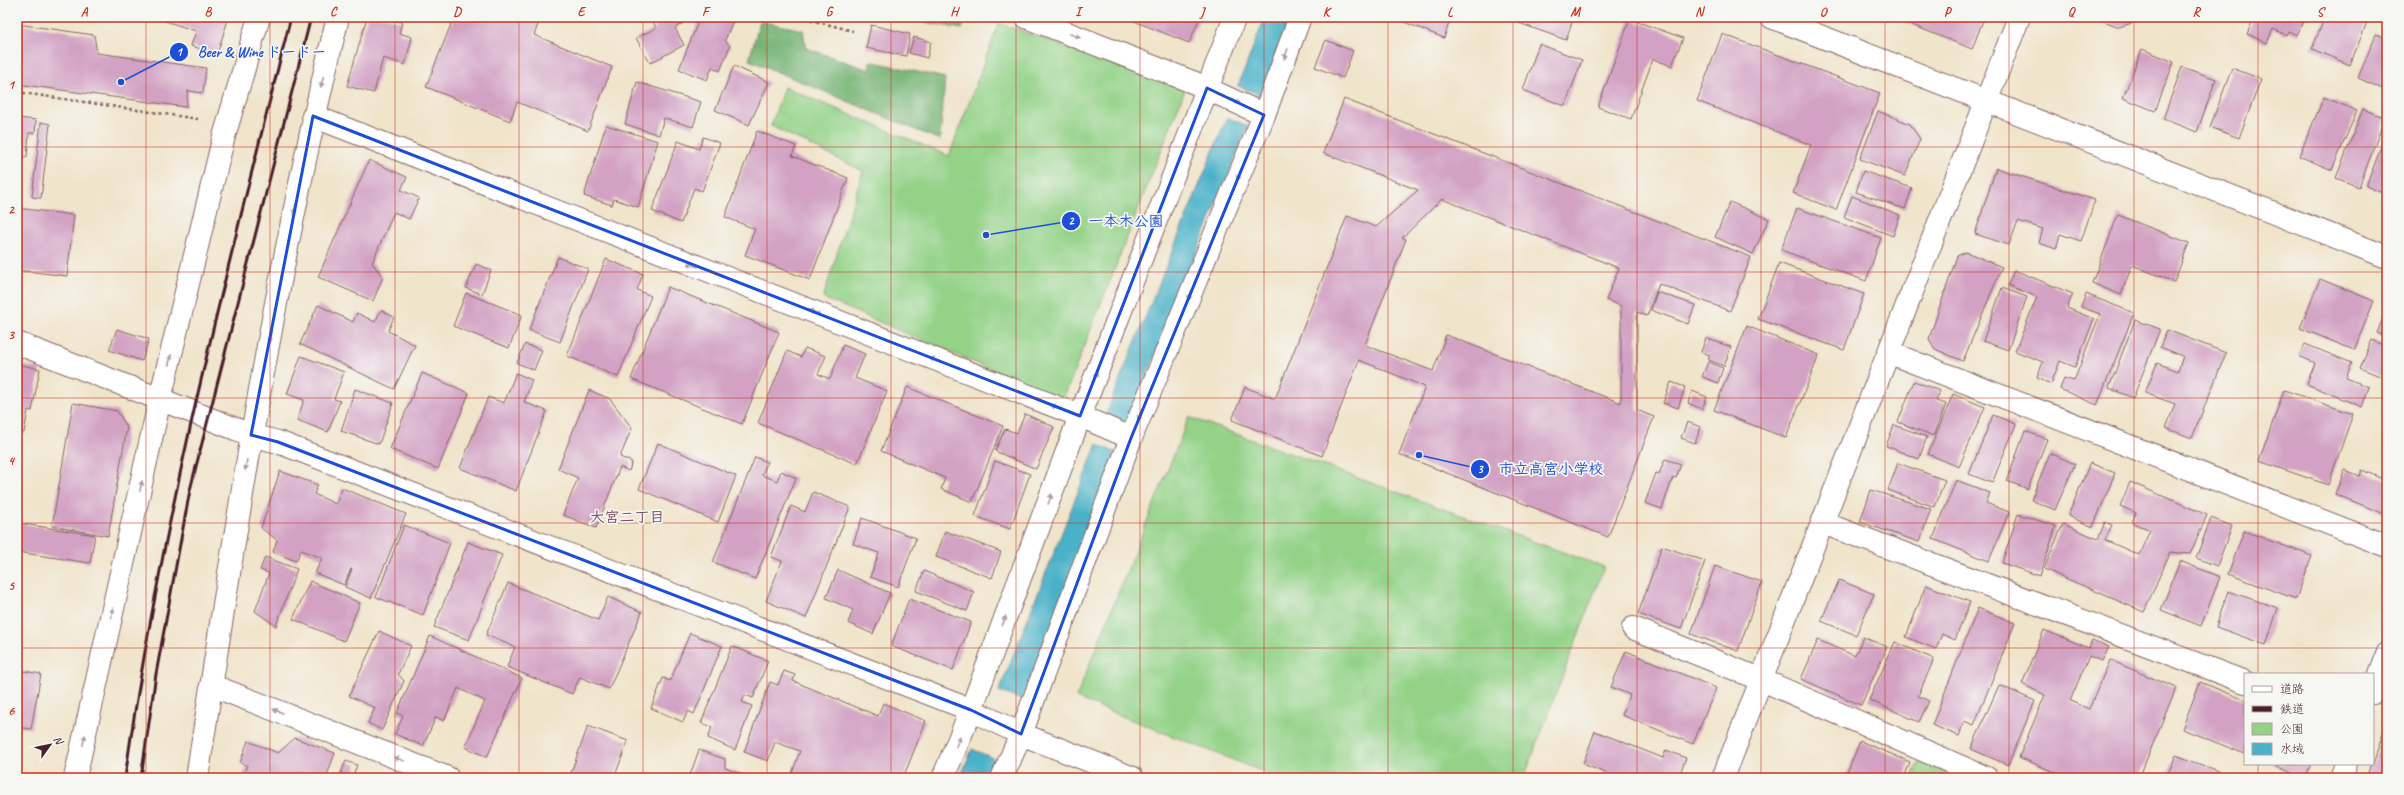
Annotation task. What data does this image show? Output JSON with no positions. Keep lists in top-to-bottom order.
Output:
{
  "districts": ["大宮二丁目"],
  "places": ["Beer & Wine ドードー", "一本木公園", "市立高宮小学校"],
  "legend": [
    "道路",
    "鉄道",
    "公園",
    "水域"
  ],
  "north": "top right",
  "grid": {
    "columns": [
      "A",
      "B",
      "C",
      "D",
      "E",
      "F",
      "G",
      "H",
      "I",
      "J",
      "K",
      "L",
      "M",
      "N",
      "O",
      "P",
      "Q",
      "R",
      "S"
    ],
    "rows": [
      "1",
      "2",
      "3",
      "4",
      "5",
      "6"
    ]
  }
}
